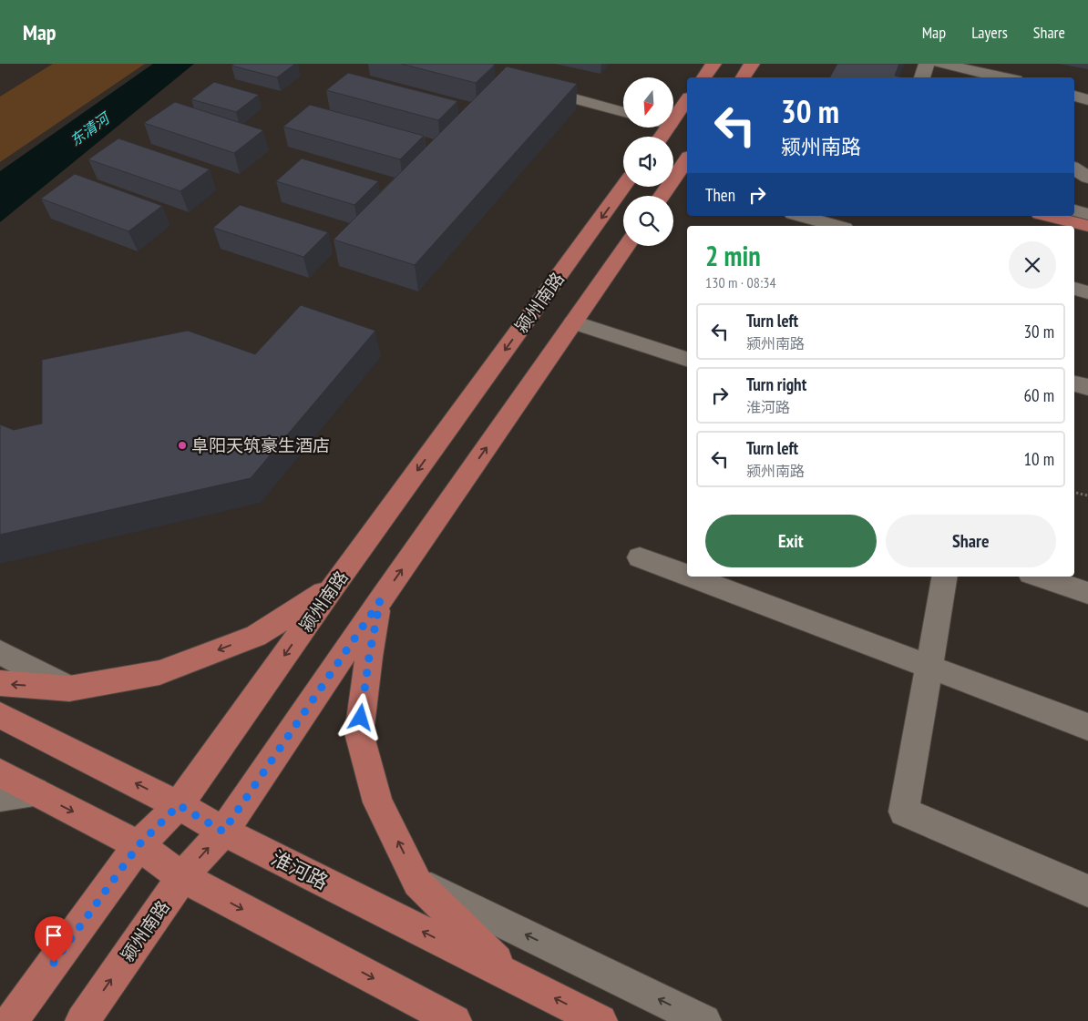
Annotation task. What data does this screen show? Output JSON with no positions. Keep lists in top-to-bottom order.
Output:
{
  "streets": {
    "main road": ["颍州南路", "淮河路"]
  },
  "crossings": [
    ["颍州南路", "淮河路"]
  ],
  "water": ["东清河"],
  "places": ["阜阳天筑豪生酒店"],
  "north": "bottom",
  "page": {
    "header": "Map",
    "nav": ["Map", "Layers", "Share"],
    "turn": ["30 m", "颍州南路"],
    "then": "Then",
    "heading": ["2 min", "130 m · 08:34"],
    "list": [
      {
        "name": "Turn left",
        "note": "颍州南路",
        "value": "30 m"
      },
      {
        "name": "Turn right",
        "note": "淮河路",
        "value": "60 m"
      },
      {
        "name": "Turn left",
        "note": "颍州南路",
        "value": "10 m"
      }
    ],
    "buttons": ["Exit", "Share"]
  }
}
